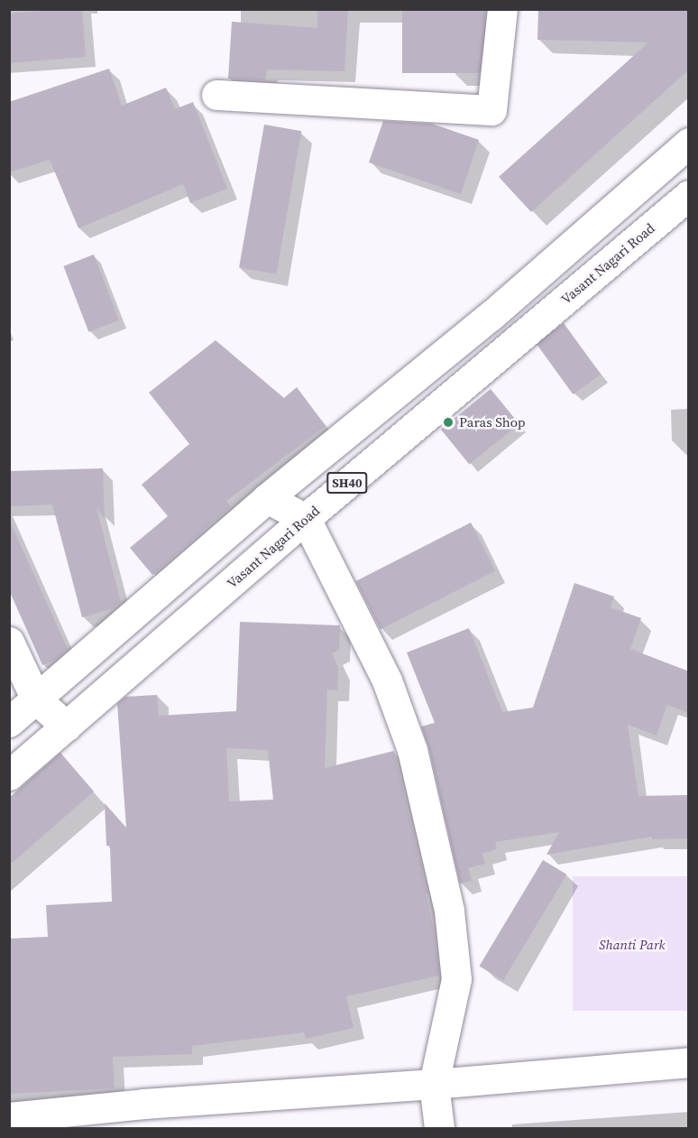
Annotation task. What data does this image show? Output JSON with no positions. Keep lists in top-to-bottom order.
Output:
{
  "streets": {
    "street": ["Vasant Nagari Road", "SH40"]
  },
  "parks": ["Shanti Park"],
  "places": ["Paras Shop"]
}
